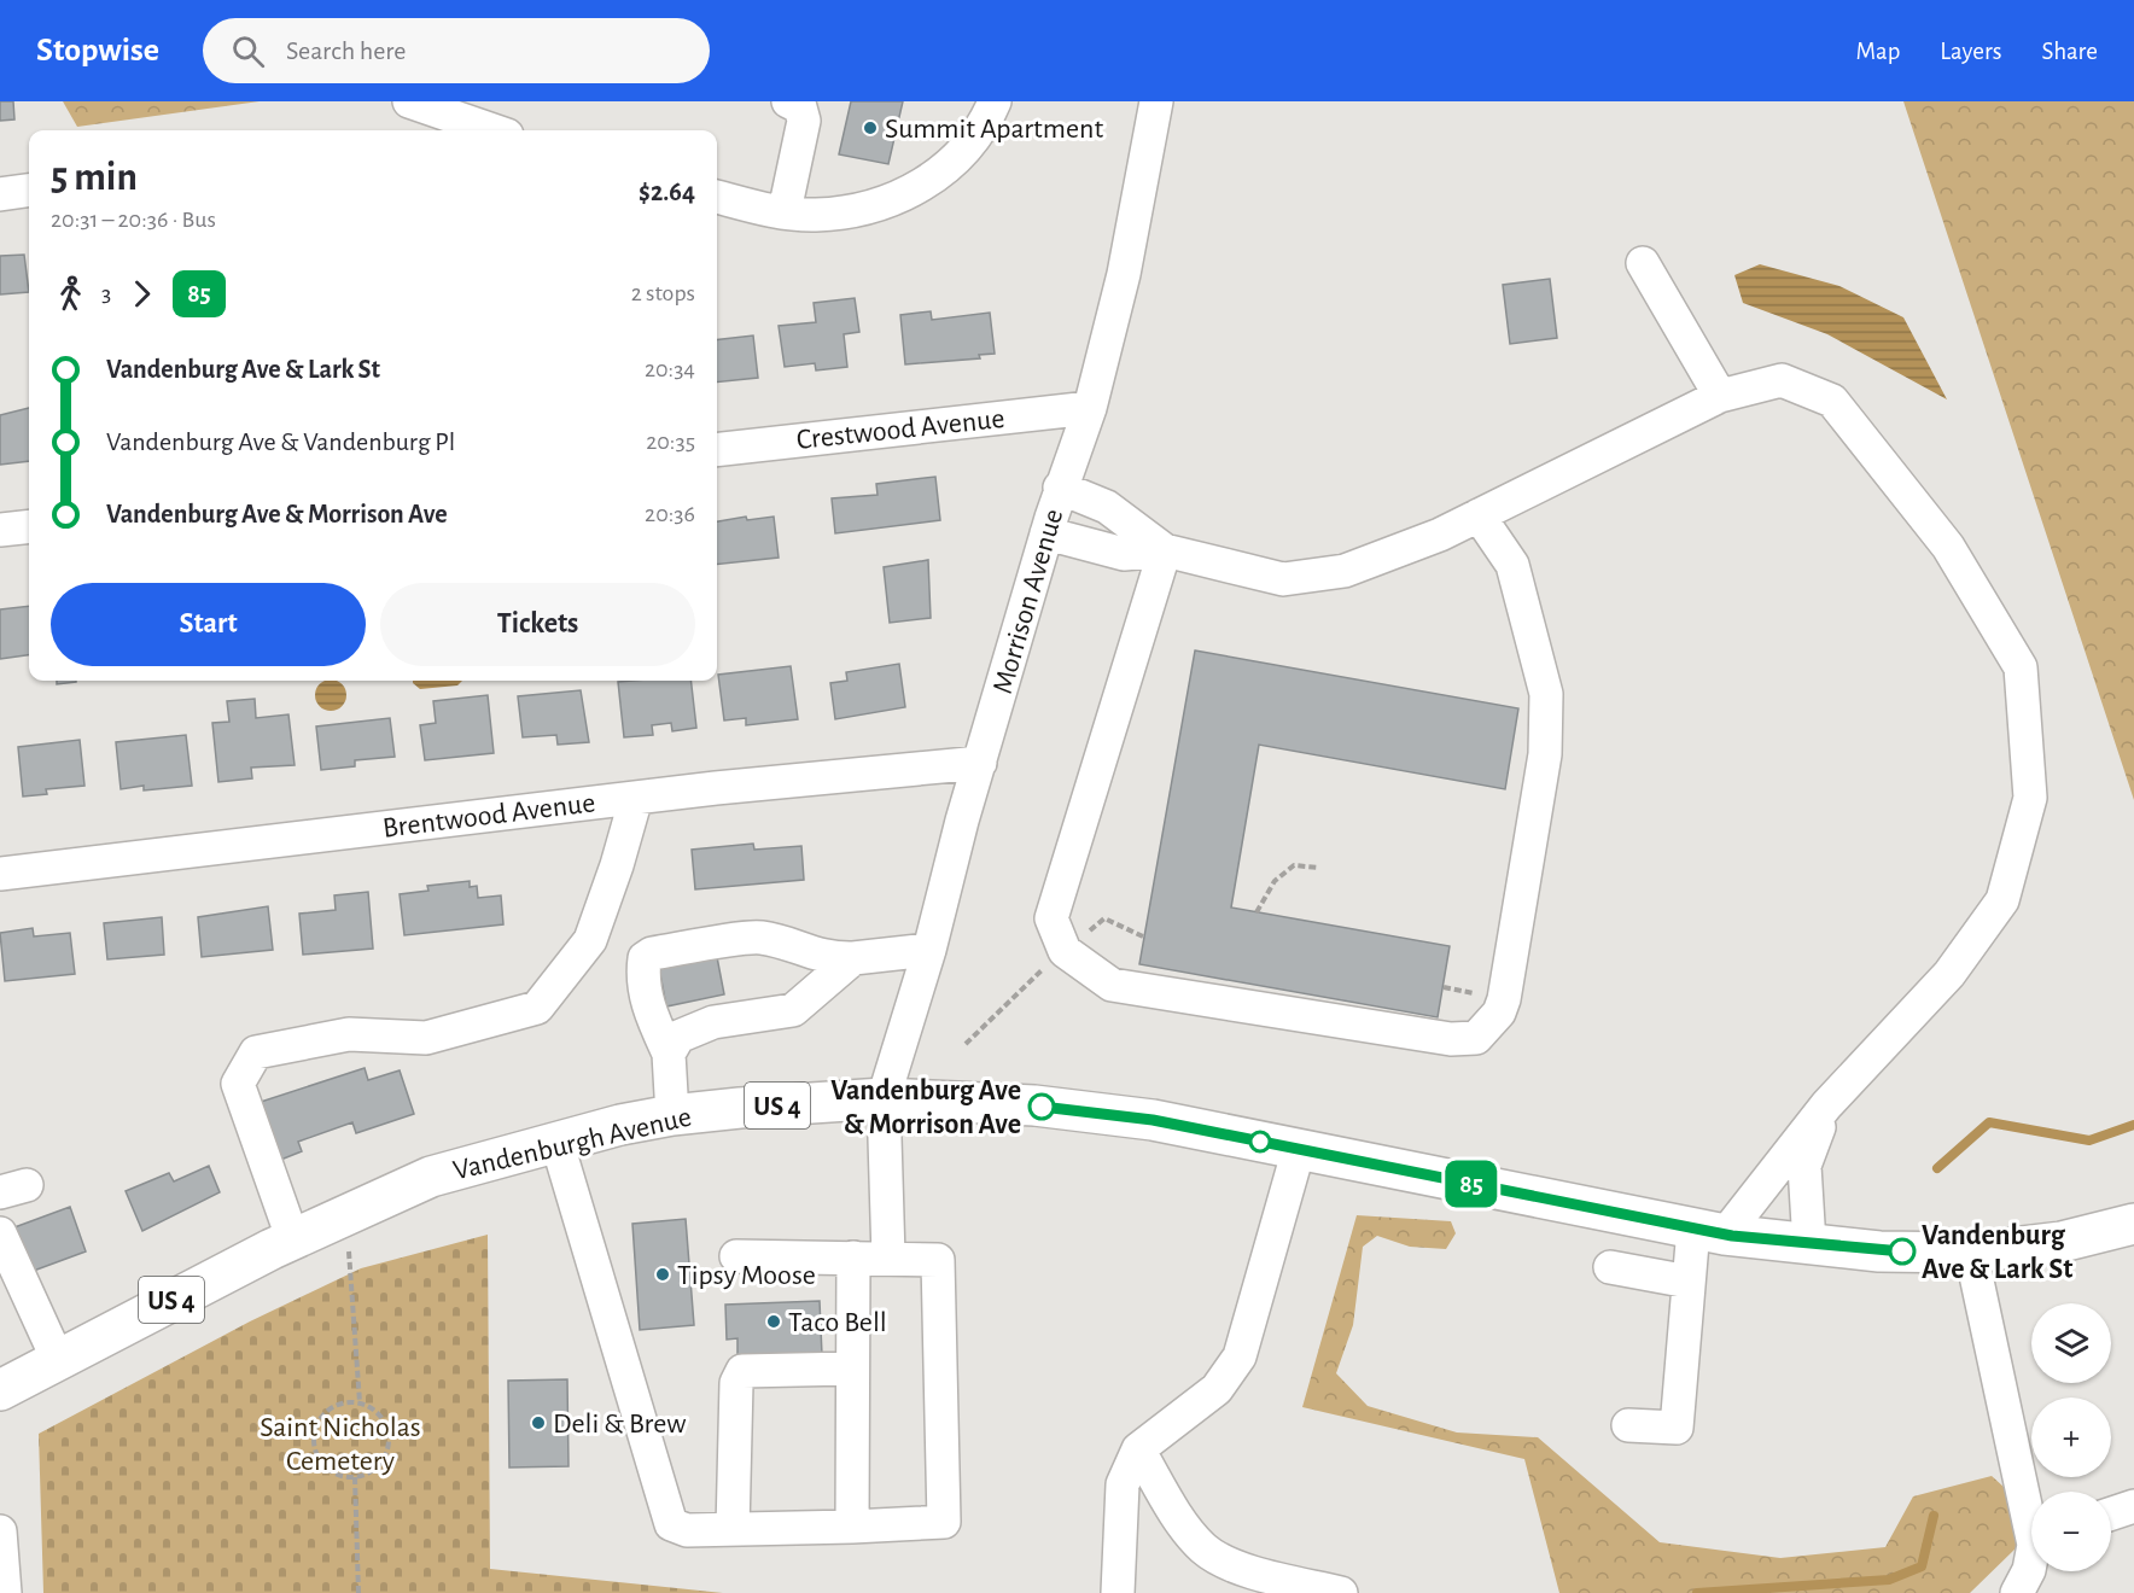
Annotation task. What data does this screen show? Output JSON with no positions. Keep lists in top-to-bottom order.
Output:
{
  "streets": {
    "main road": ["US 4", "Vandenburgh Avenue"],
    "street": ["Crestwood Avenue", "Morrison Avenue", "Brentwood Avenue"]
  },
  "crossings": [
    ["Crestwood Avenue", "Morrison Avenue"],
    ["Morrison Avenue", "Brentwood Avenue"],
    ["Morrison Avenue", "Vandenburgh Avenue"]
  ],
  "parks": ["Saint Nicholas Cemetery"],
  "places": [
    "Summit Apartment",
    "Vandenburg Ave & Morrison Ave",
    "Vandenburg Ave & Lark St",
    "Tipsy Moose",
    "Taco Bell",
    "Deli & Brew"
  ],
  "lines": ["bus line 85"],
  "page": {
    "header": "Stopwise",
    "search": "Search here",
    "nav": ["Map", "Layers", "Share"],
    "on_map": "85",
    "heading": ["5 min", "20:31 – 20:36 · Bus", "$2.64"],
    "legs": ["3", "85", "2 stops"],
    "list": [
      {
        "name": "Vandenburg Ave & Lark St",
        "value": "20:34"
      },
      {
        "name": "Vandenburg Ave & Vandenburg Pl",
        "value": "20:35"
      },
      {
        "name": "Vandenburg Ave & Morrison Ave",
        "value": "20:36"
      }
    ],
    "buttons": ["Start", "Tickets"],
    "map_buttons": ["+", "−"]
  }
}
